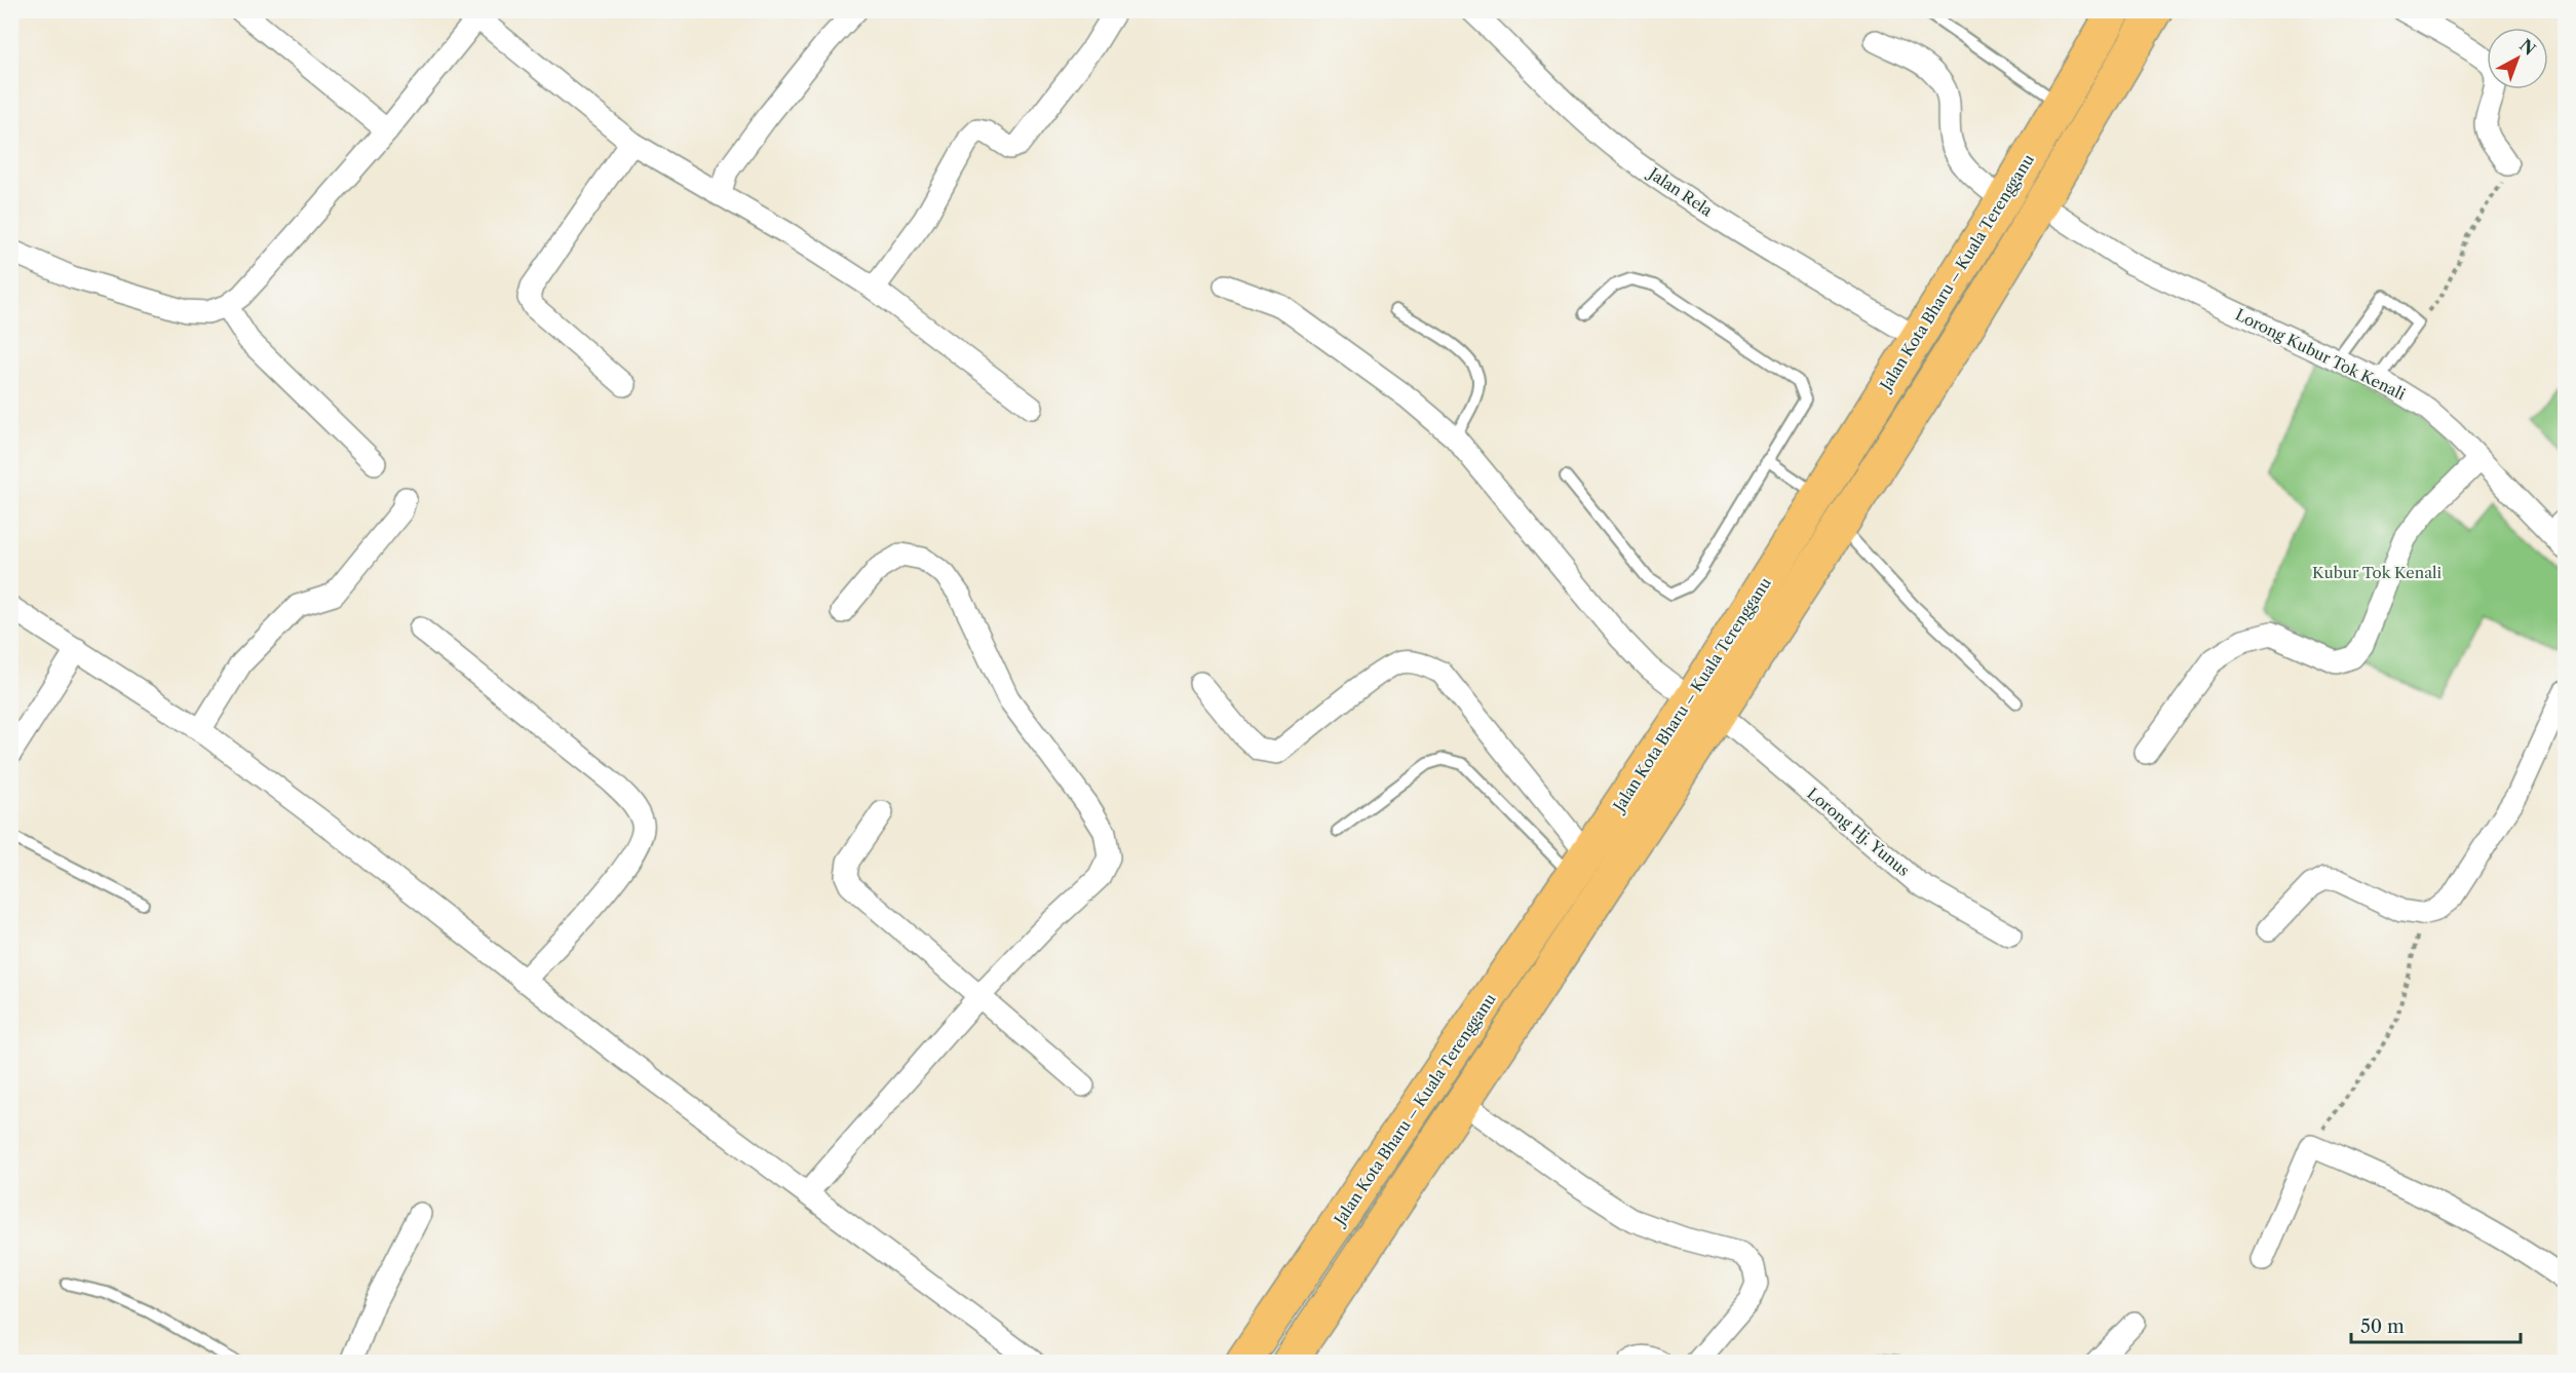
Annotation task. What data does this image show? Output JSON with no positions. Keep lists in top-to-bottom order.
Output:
{
  "streets": {
    "highway": ["Jalan Kota Bharu – Kuala Terengganu"],
    "street": ["Jalan Rela", "Lorong Kubur Tok Kenali", "Lorong Hj. Yunus"]
  },
  "crossings": [
    ["Jalan Rela", "Jalan Kota Bharu – Kuala Terengganu"],
    ["Jalan Kota Bharu – Kuala Terengganu", "Lorong Kubur Tok Kenali"],
    ["Jalan Kota Bharu – Kuala Terengganu", "Lorong Hj. Yunus"]
  ],
  "parks": ["Kubur Tok Kenali"],
  "scale_bar": "50 m",
  "north": "top right"
}
